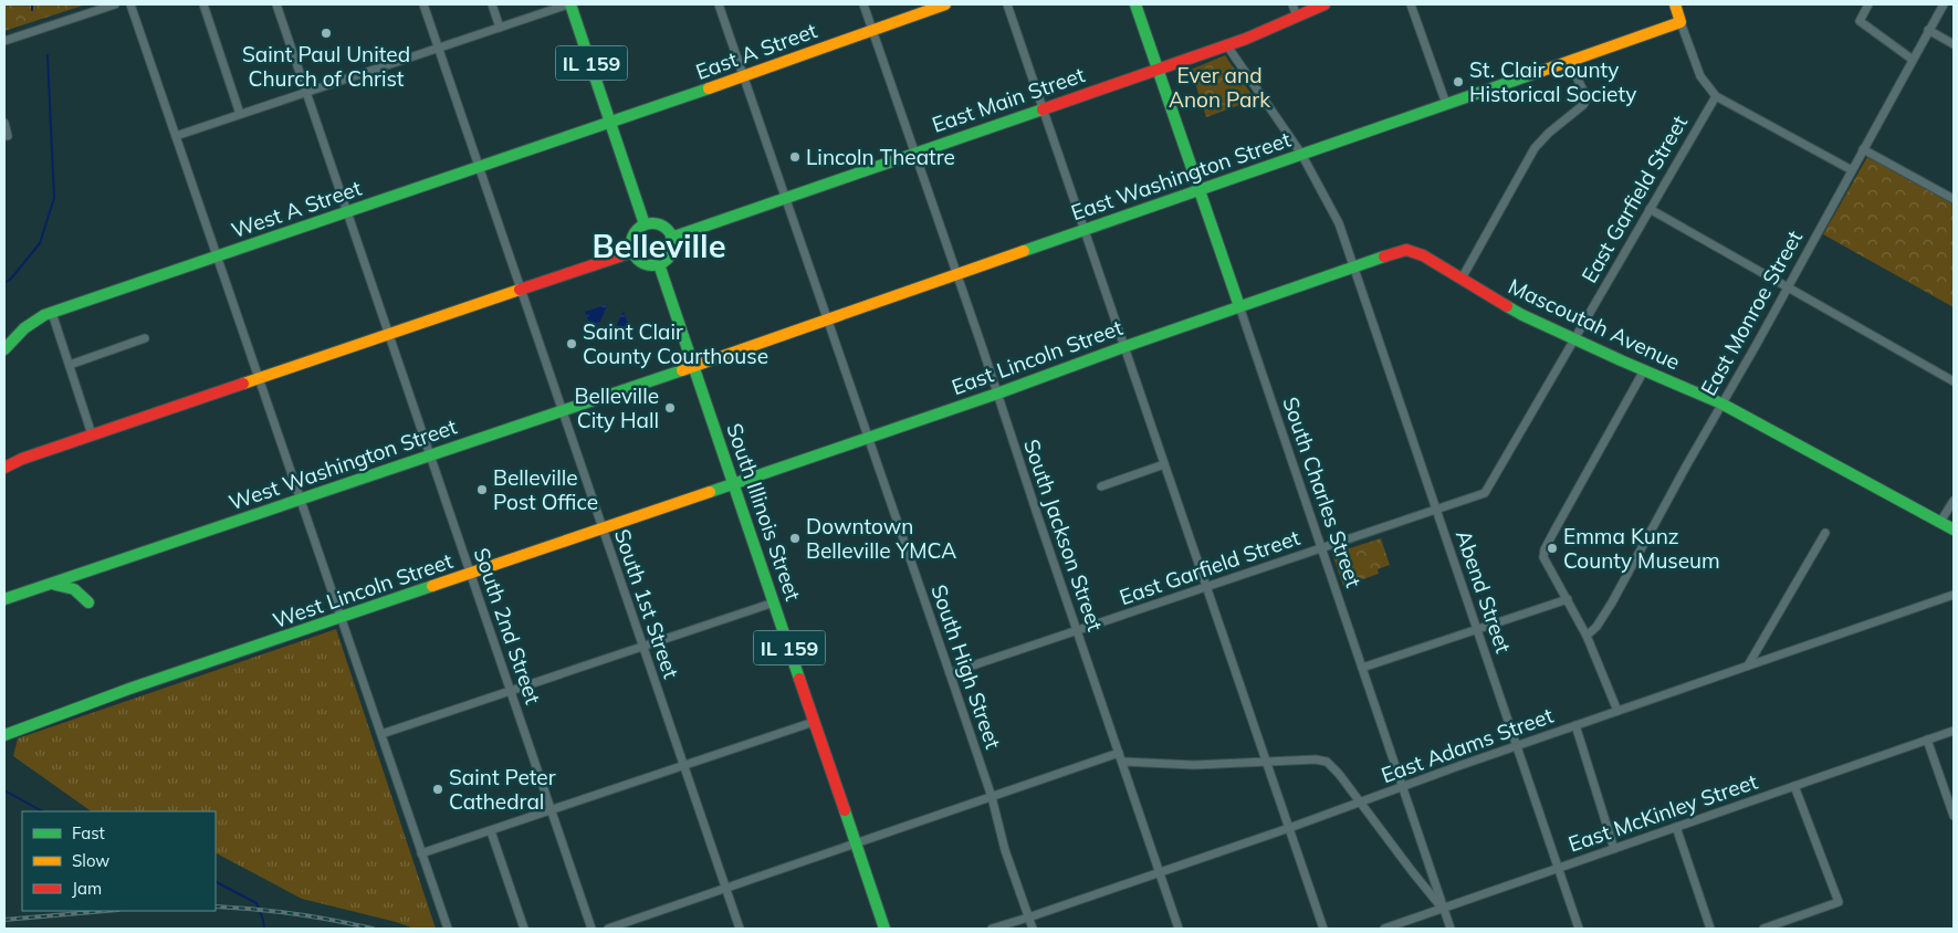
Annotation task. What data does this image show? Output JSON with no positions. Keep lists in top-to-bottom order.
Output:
{
  "streets": {
    "main road": [
      "East A Street",
      "IL 159",
      "East Main Street",
      "East Washington Street",
      "West A Street",
      "Mascoutah Avenue",
      "East Lincoln Street",
      "West Washington Street",
      "South Charles Street",
      "South Illinois Street",
      "West Lincoln Street"
    ],
    "street": [
      "East Garfield Street",
      "East Monroe Street",
      "South Jackson Street",
      "Abend Street",
      "South 1st Street",
      "South 2nd Street",
      "South High Street",
      "East Adams Street",
      "East McKinley Street"
    ]
  },
  "crossings": [
    ["East A Street", "IL 159"],
    ["East A Street", "West A Street"],
    ["East A Street", "South Jackson Street"],
    ["East A Street", "South High Street"],
    ["IL 159", "East Main Street"],
    ["IL 159", "West A Street"],
    ["IL 159", "South Illinois Street"],
    ["East Main Street", "South Charles Street"],
    ["East Main Street", "South Illinois Street"],
    ["East Main Street", "South Jackson Street"],
    ["East Main Street", "South High Street"],
    ["East Washington Street", "West Washington Street"],
    ["East Washington Street", "South Charles Street"],
    ["East Washington Street", "South Illinois Street"],
    ["East Washington Street", "South Jackson Street"],
    ["East Washington Street", "South High Street"],
    ["East Garfield Street", "Mascoutah Avenue"],
    ["East Garfield Street", "South Charles Street"],
    ["East Garfield Street", "South Jackson Street"],
    ["East Garfield Street", "Abend Street"],
    ["East Garfield Street", "South High Street"],
    ["West A Street", "South 1st Street"],
    ["West A Street", "South 2nd Street"],
    ["East Monroe Street", "Mascoutah Avenue"],
    ["Mascoutah Avenue", "East Lincoln Street"],
    ["Mascoutah Avenue", "Abend Street"],
    ["East Lincoln Street", "South Charles Street"],
    ["East Lincoln Street", "South Illinois Street"],
    ["East Lincoln Street", "South Jackson Street"],
    ["East Lincoln Street", "West Lincoln Street"],
    ["East Lincoln Street", "Abend Street"],
    ["East Lincoln Street", "South High Street"],
    ["West Washington Street", "South Illinois Street"],
    ["West Washington Street", "South 1st Street"],
    ["West Washington Street", "South 2nd Street"],
    ["South Charles Street", "East Adams Street"],
    ["South Charles Street", "East McKinley Street"],
    ["South Illinois Street", "West Lincoln Street"],
    ["South Jackson Street", "East Adams Street"],
    ["West Lincoln Street", "South 1st Street"],
    ["West Lincoln Street", "South 2nd Street"],
    ["Abend Street", "East Adams Street"],
    ["Abend Street", "East McKinley Street"],
    ["South High Street", "East Adams Street"]
  ],
  "districts": ["Belleville"],
  "parks": ["Ever and Anon Park"],
  "places": [
    "Saint Paul United Church of Christ",
    "St. Clair County Historical Society",
    "Lincoln Theatre",
    "Saint Clair County Courthouse",
    "Belleville City Hall",
    "Belleville Post Office",
    "Downtown Belleville YMCA",
    "Emma Kunz County Museum",
    "Saint Peter Cathedral"
  ],
  "legend": ["Fast", "Slow", "Jam"]
}
